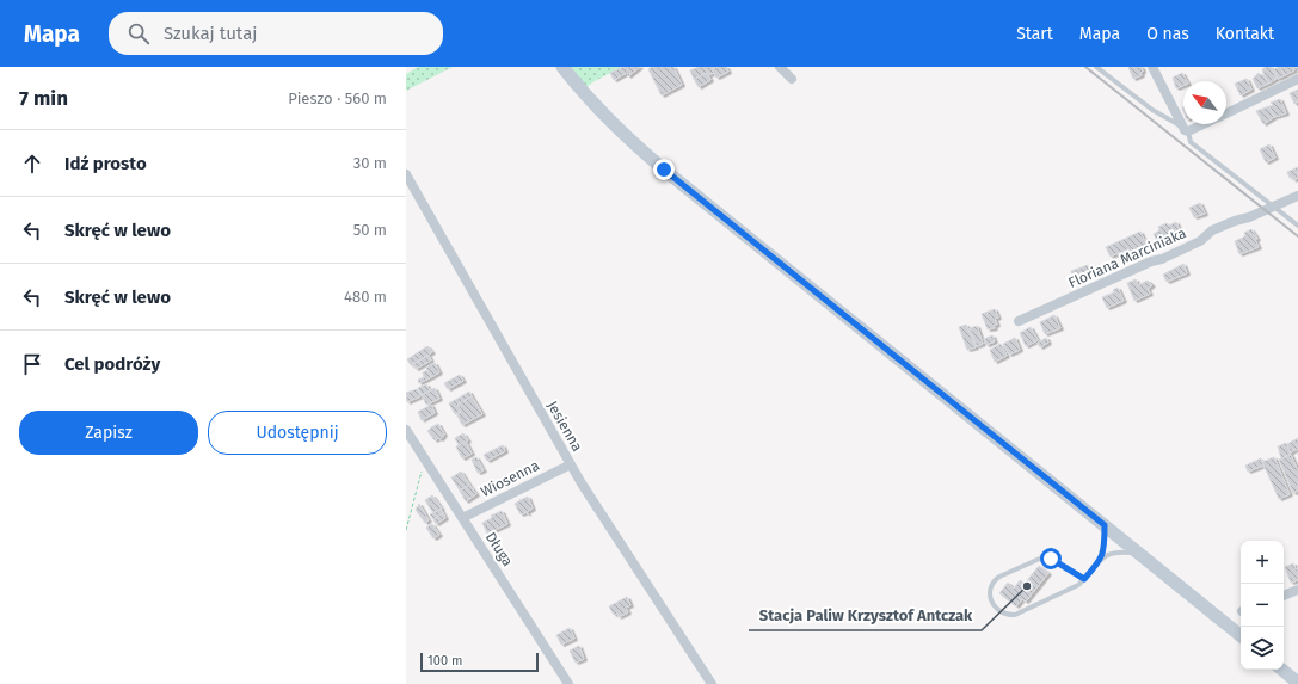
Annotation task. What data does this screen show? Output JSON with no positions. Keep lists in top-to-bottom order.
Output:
{
  "streets": {
    "street": [
      "Floriana Marciniaka",
      "Jesienna",
      "Wiosenna",
      "Długa"
    ]
  },
  "crossings": [
    ["Jesienna", "Wiosenna"],
    ["Wiosenna", "Długa"]
  ],
  "places": ["Stacja Paliw Krzysztof Antczak"],
  "scale_bar": "100 m",
  "north": "top left",
  "page": {
    "header": "Mapa",
    "search": "Szukaj tutaj",
    "nav": [
      "Start",
      "Mapa",
      "O nas",
      "Kontakt"
    ],
    "heading": ["7 min", "Pieszo · 560 m"],
    "list": [
      ["Idź prosto", "30 m"],
      ["Skręć w lewo", "50 m"],
      ["Skręć w lewo", "480 m"],
      "Cel podróży"
    ],
    "buttons": ["Zapisz", "Udostępnij"],
    "map_buttons": ["+", "−"],
    "scale": "100 m"
  }
}
